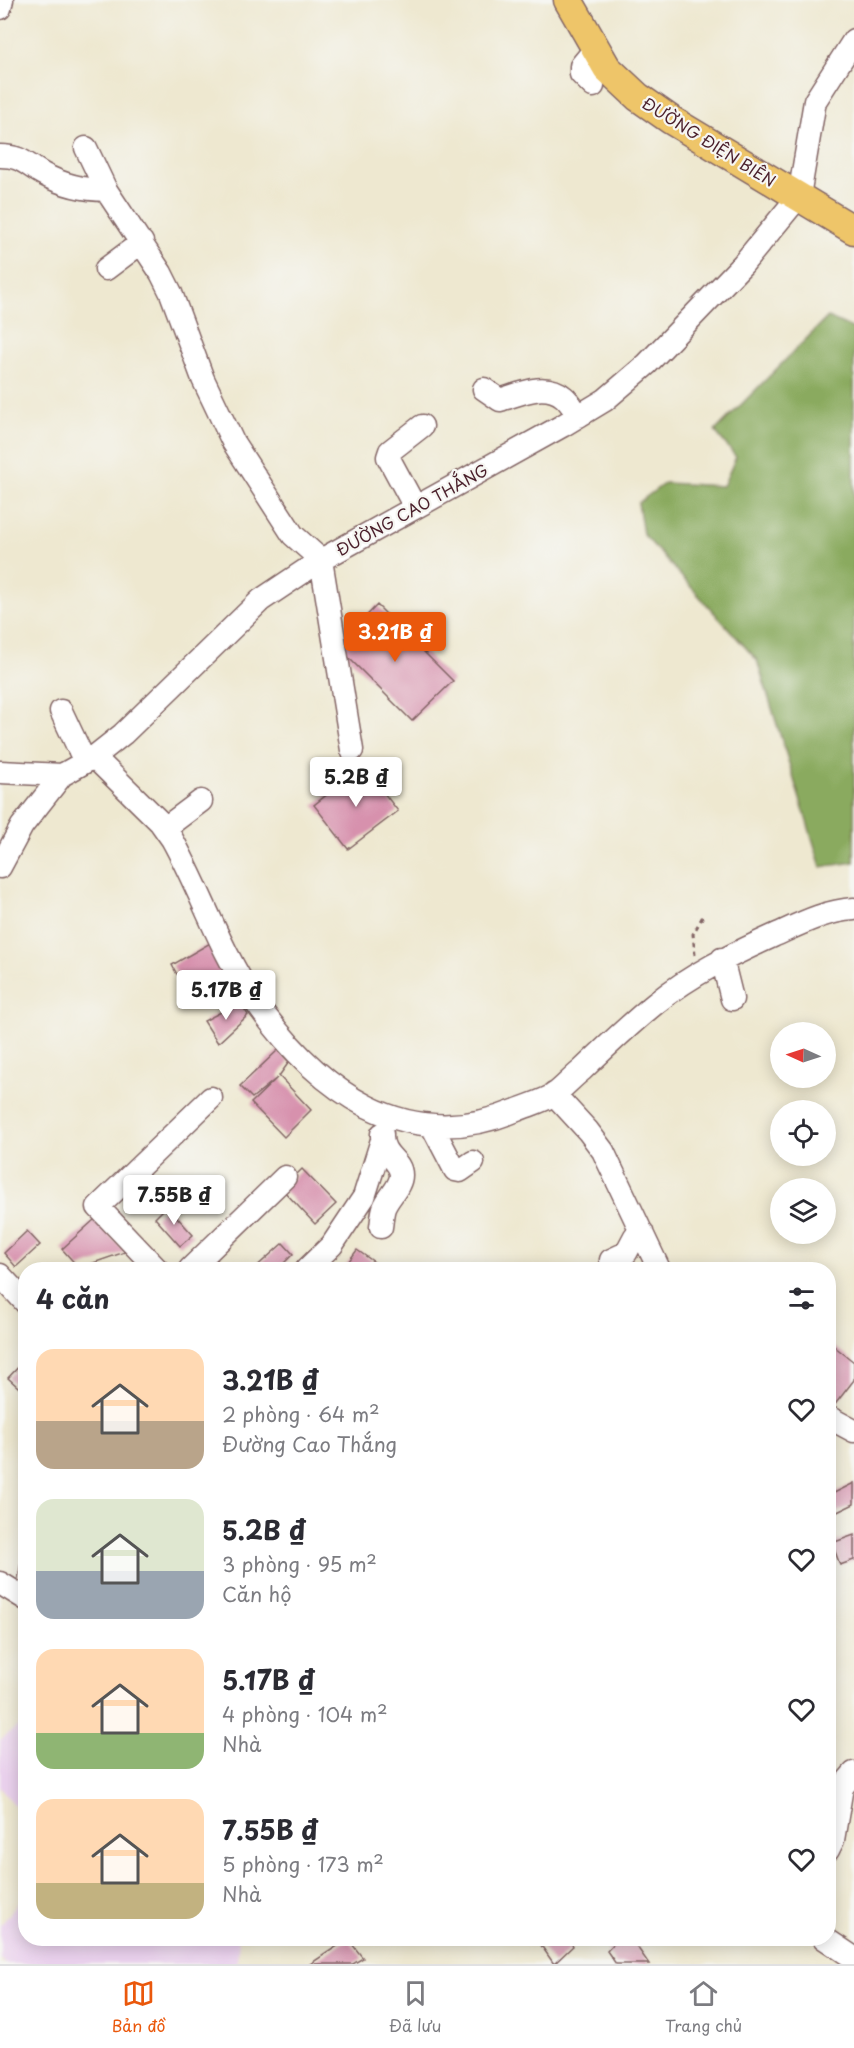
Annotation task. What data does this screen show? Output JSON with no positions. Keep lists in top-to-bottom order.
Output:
{
  "streets": {
    "main road": ["ĐƯỜNG ĐIỆN BIÊN"],
    "street": ["ĐƯỜNG CAO THẮNG"]
  },
  "crossings": [
    ["ĐƯỜNG ĐIỆN BIÊN", "ĐƯỜNG CAO THẮNG"]
  ],
  "north": "left",
  "page": {
    "price": [
      "3.21B ₫",
      "5.2B ₫",
      "5.17B ₫",
      "7.55B ₫"
    ],
    "heading": "4 căn",
    "list": [
      {
        "name": "3.21B ₫",
        "note": "2 phòng · 64 m² · Đường Cao Thắng"
      },
      {
        "name": "5.2B ₫",
        "note": "3 phòng · 95 m² · Căn hộ"
      },
      {
        "name": "5.17B ₫",
        "note": "4 phòng · 104 m² · Nhà"
      },
      {
        "name": "7.55B ₫",
        "note": "5 phòng · 173 m² · Nhà"
      }
    ],
    "tabs": ["Bản đồ", "Đã lưu", "Trang chủ"]
  }
}
